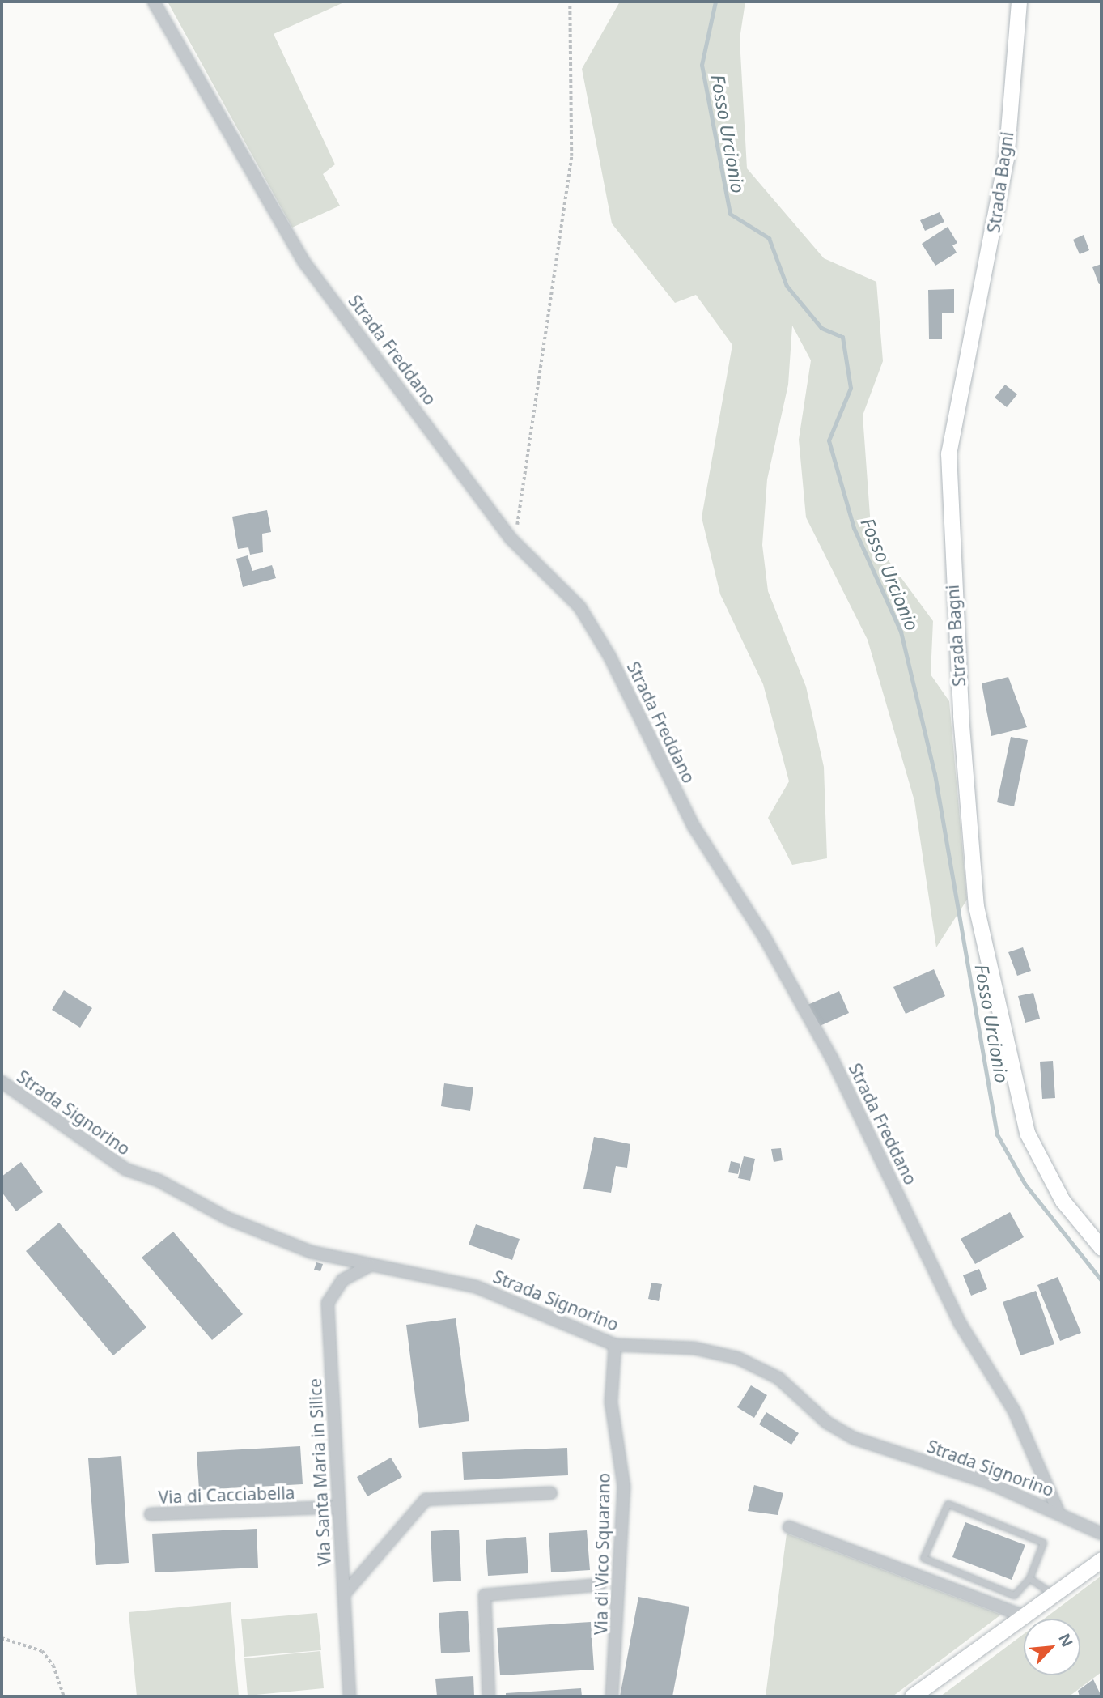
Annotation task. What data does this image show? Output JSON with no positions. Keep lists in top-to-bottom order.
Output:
{
  "streets": {
    "street": [
      "Strada Bagni",
      "Strada Freddano",
      "Strada Signorino",
      "Via Santa Maria in Silice",
      "Via di Cacciabella",
      "Via di Vico Squarano"
    ]
  },
  "crossings": [
    ["Strada Freddano", "Strada Signorino"],
    ["Strada Signorino", "Via Santa Maria in Silice"],
    ["Strada Signorino", "Via di Vico Squarano"],
    ["Via Santa Maria in Silice", "Via di Cacciabella"]
  ],
  "water": ["Fosso Urcionio"],
  "north": "top right"
}
